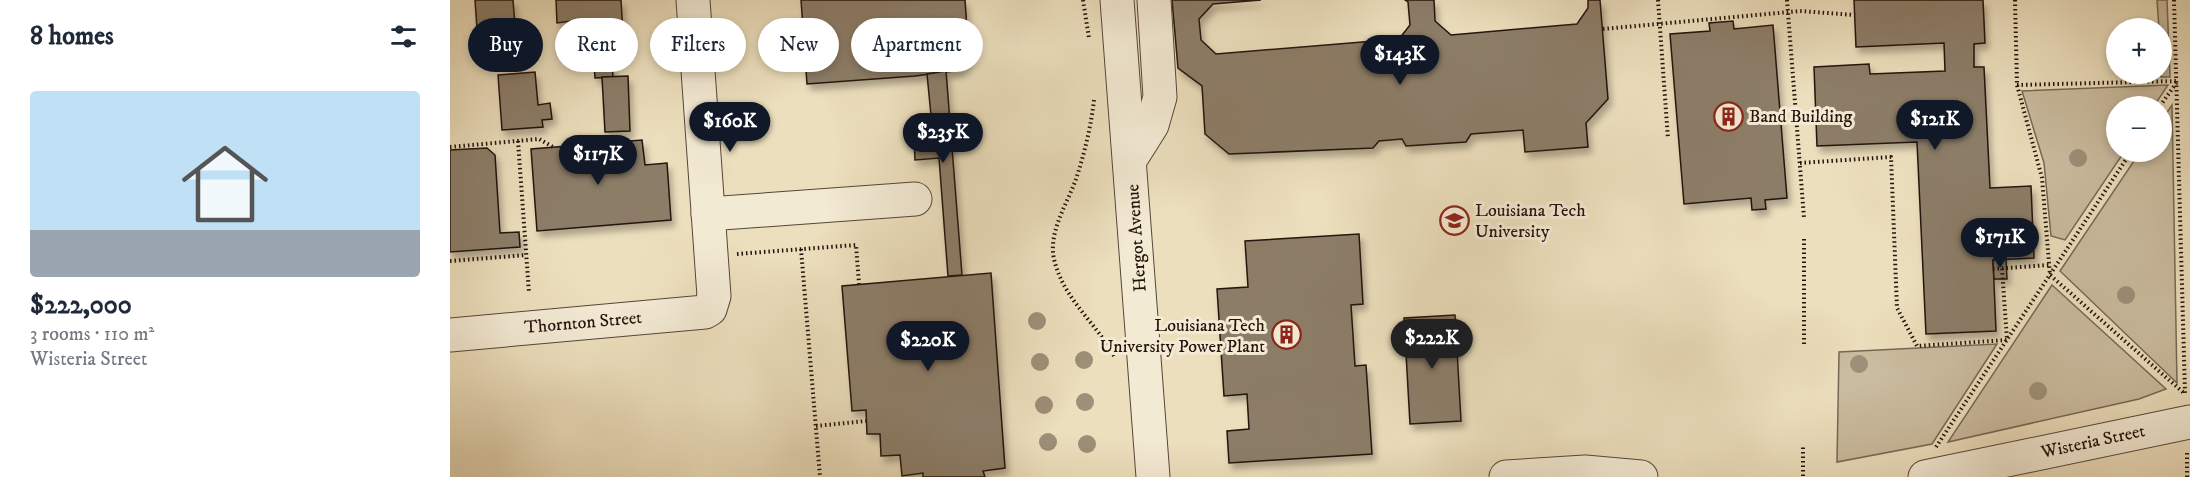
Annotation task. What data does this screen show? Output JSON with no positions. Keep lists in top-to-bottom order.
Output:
{
  "streets": {
    "street": ["Hergot Avenue", "Thornton Street", "Wisteria Street"]
  },
  "places": {
    "building": ["Band Building", "Louisiana Tech University Power Plant"],
    "school or university": ["Louisiana Tech University"]
  },
  "page": {
    "heading": "8 homes",
    "map_buttons": ["+", "−"],
    "chip": [
      "Buy",
      "Rent",
      "Filters",
      "New",
      "Apartment"
    ],
    "price": [
      "$143K",
      "$121K",
      "$160K",
      "$235K",
      "$117K",
      "$171K",
      "$222K",
      "$220K"
    ],
    "list": [
      {
        "name": "$222,000",
        "note": "3 rooms · 110 m² · Wisteria Street"
      }
    ]
  }
}
